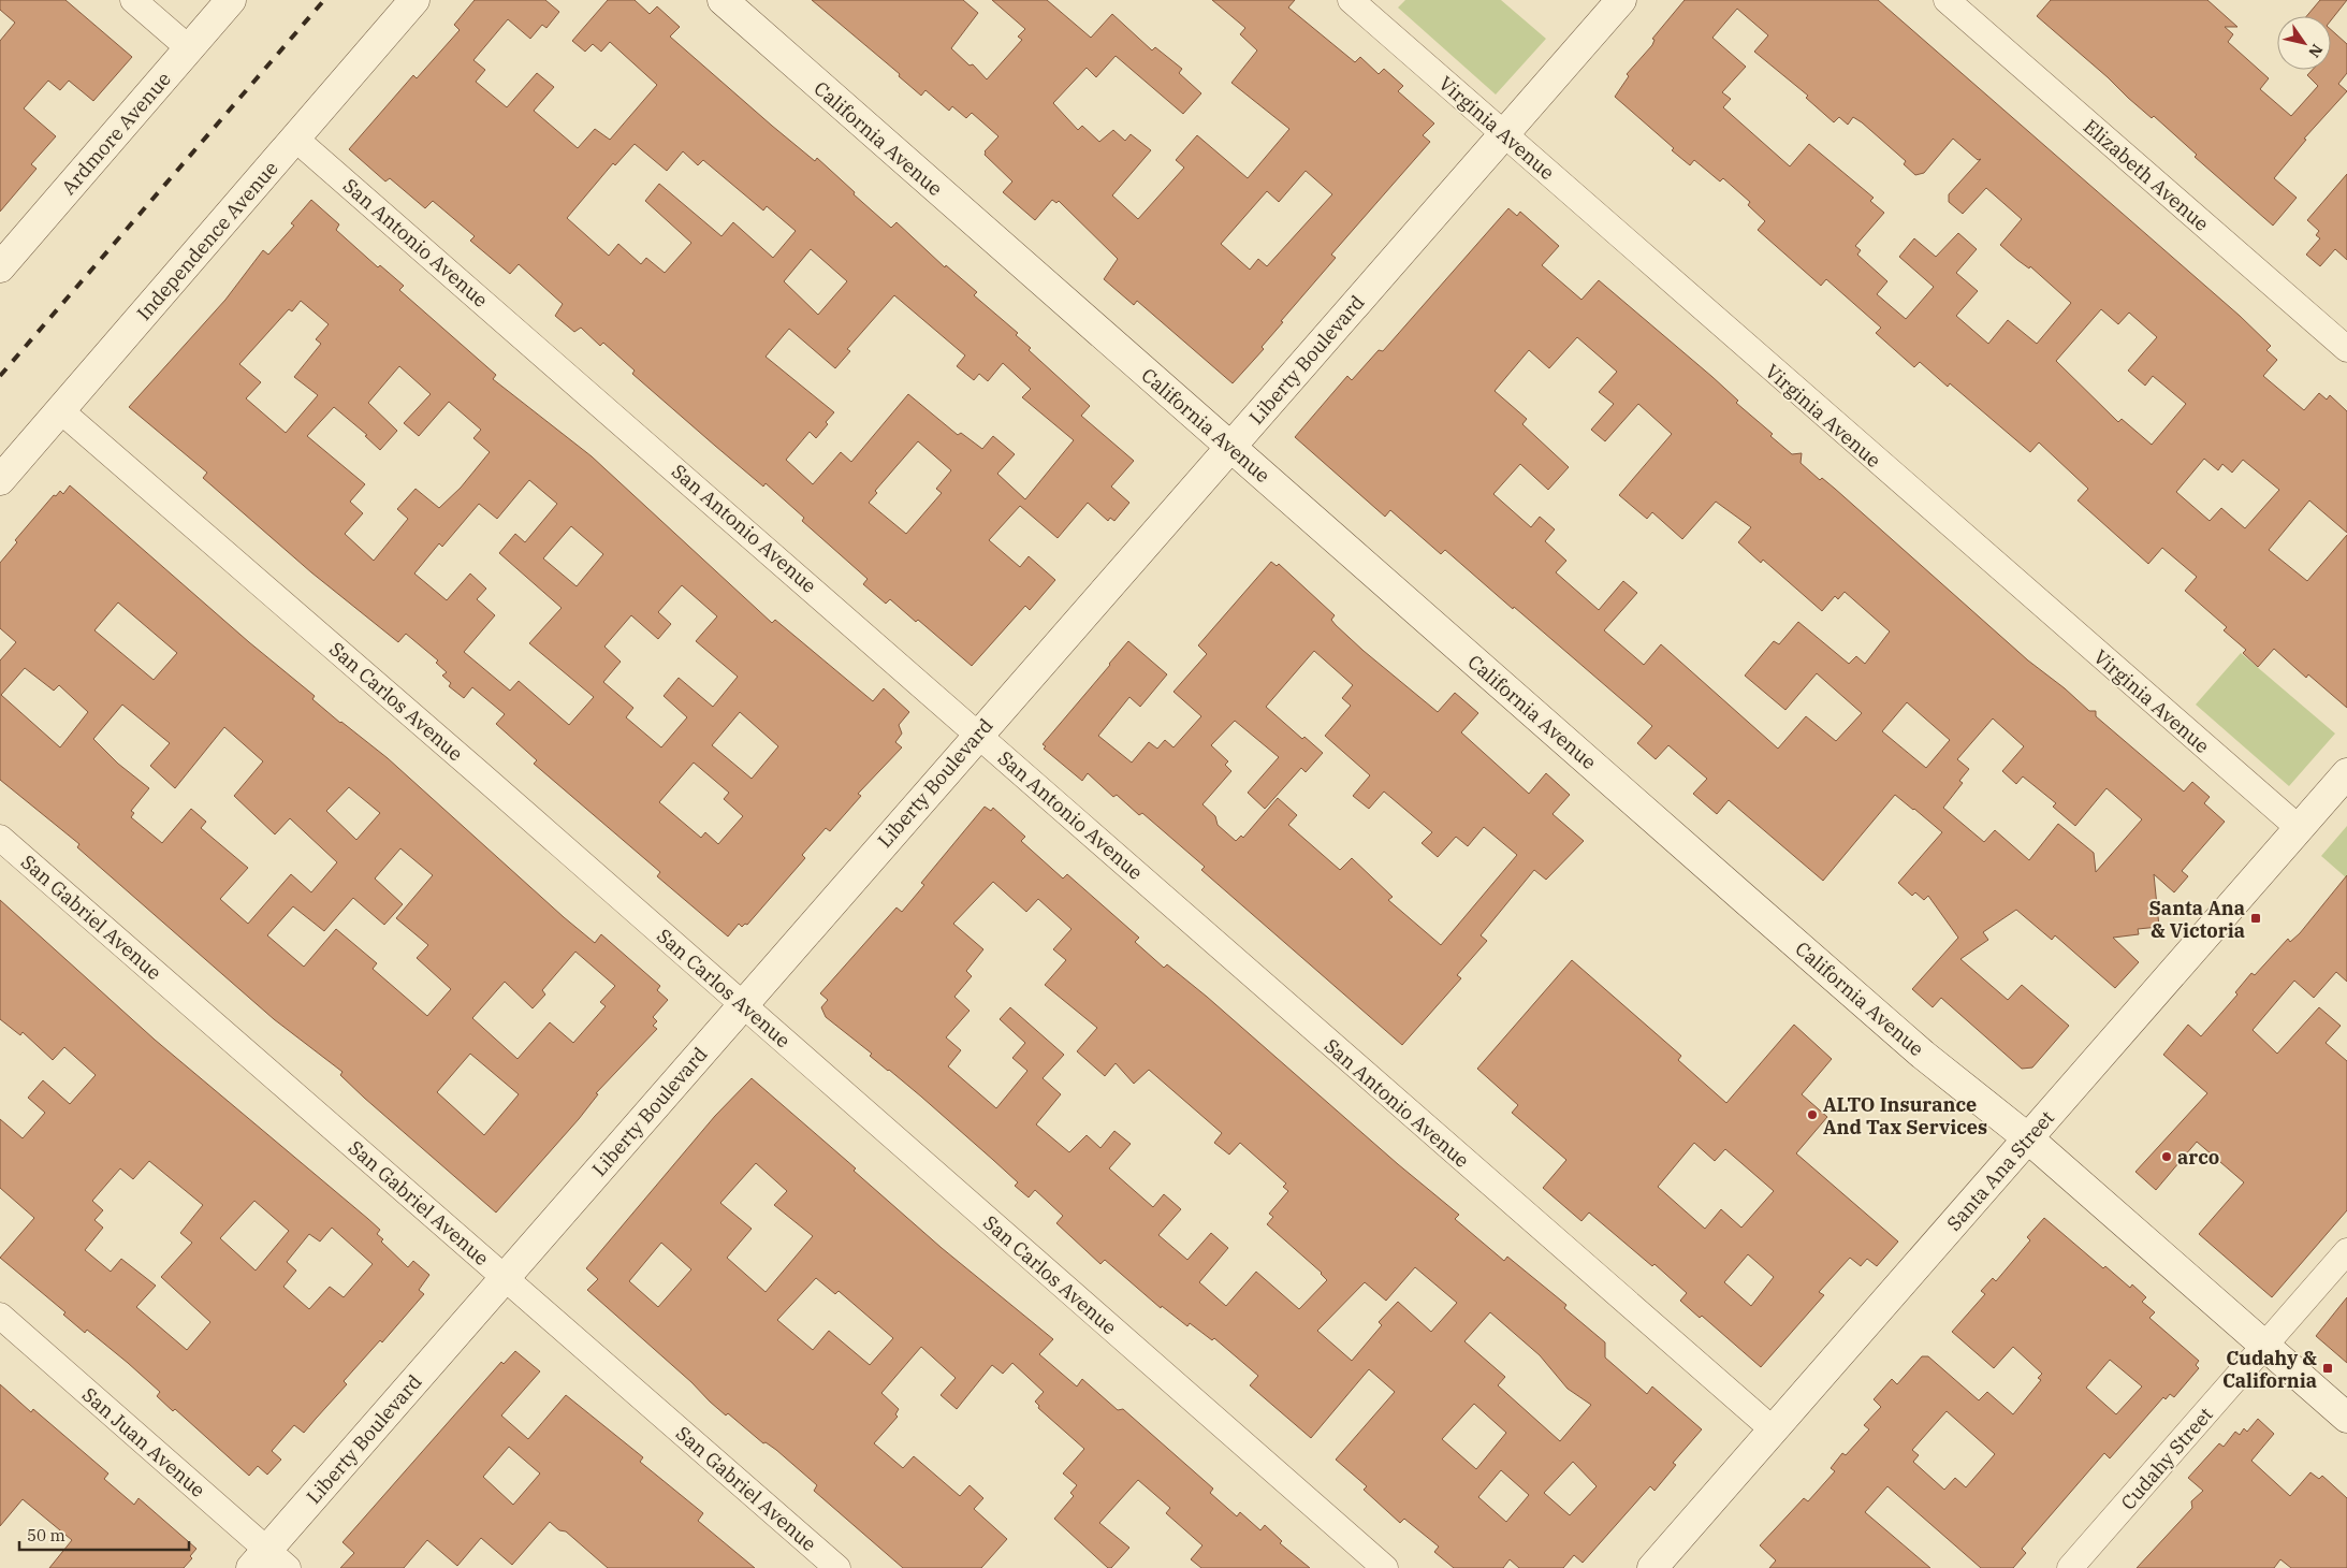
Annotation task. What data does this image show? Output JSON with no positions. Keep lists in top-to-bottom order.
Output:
{
  "streets": {
    "street": [
      "Virginia Avenue",
      "Ardmore Avenue",
      "California Avenue",
      "Elizabeth Avenue",
      "Independence Avenue",
      "San Antonio Avenue",
      "Liberty Boulevard",
      "San Carlos Avenue",
      "San Gabriel Avenue",
      "Santa Ana Street",
      "San Juan Avenue",
      "Cudahy Street"
    ]
  },
  "crossings": [
    ["Virginia Avenue", "Liberty Boulevard"],
    ["Virginia Avenue", "Santa Ana Street"],
    ["California Avenue", "Liberty Boulevard"],
    ["California Avenue", "Santa Ana Street"],
    ["California Avenue", "Cudahy Street"],
    ["Independence Avenue", "San Antonio Avenue"],
    ["Independence Avenue", "San Carlos Avenue"],
    ["San Antonio Avenue", "Liberty Boulevard"],
    ["San Antonio Avenue", "Santa Ana Street"],
    ["Liberty Boulevard", "San Carlos Avenue"],
    ["Liberty Boulevard", "San Gabriel Avenue"],
    ["Liberty Boulevard", "San Juan Avenue"]
  ],
  "places": {
    "transit": ["Santa Ana & Victoria", "Cudahy & California"],
    "other": ["ALTO Insurance And Tax Services", "arco"]
  },
  "scale_bar": "50 m",
  "north": "bottom right"
}
